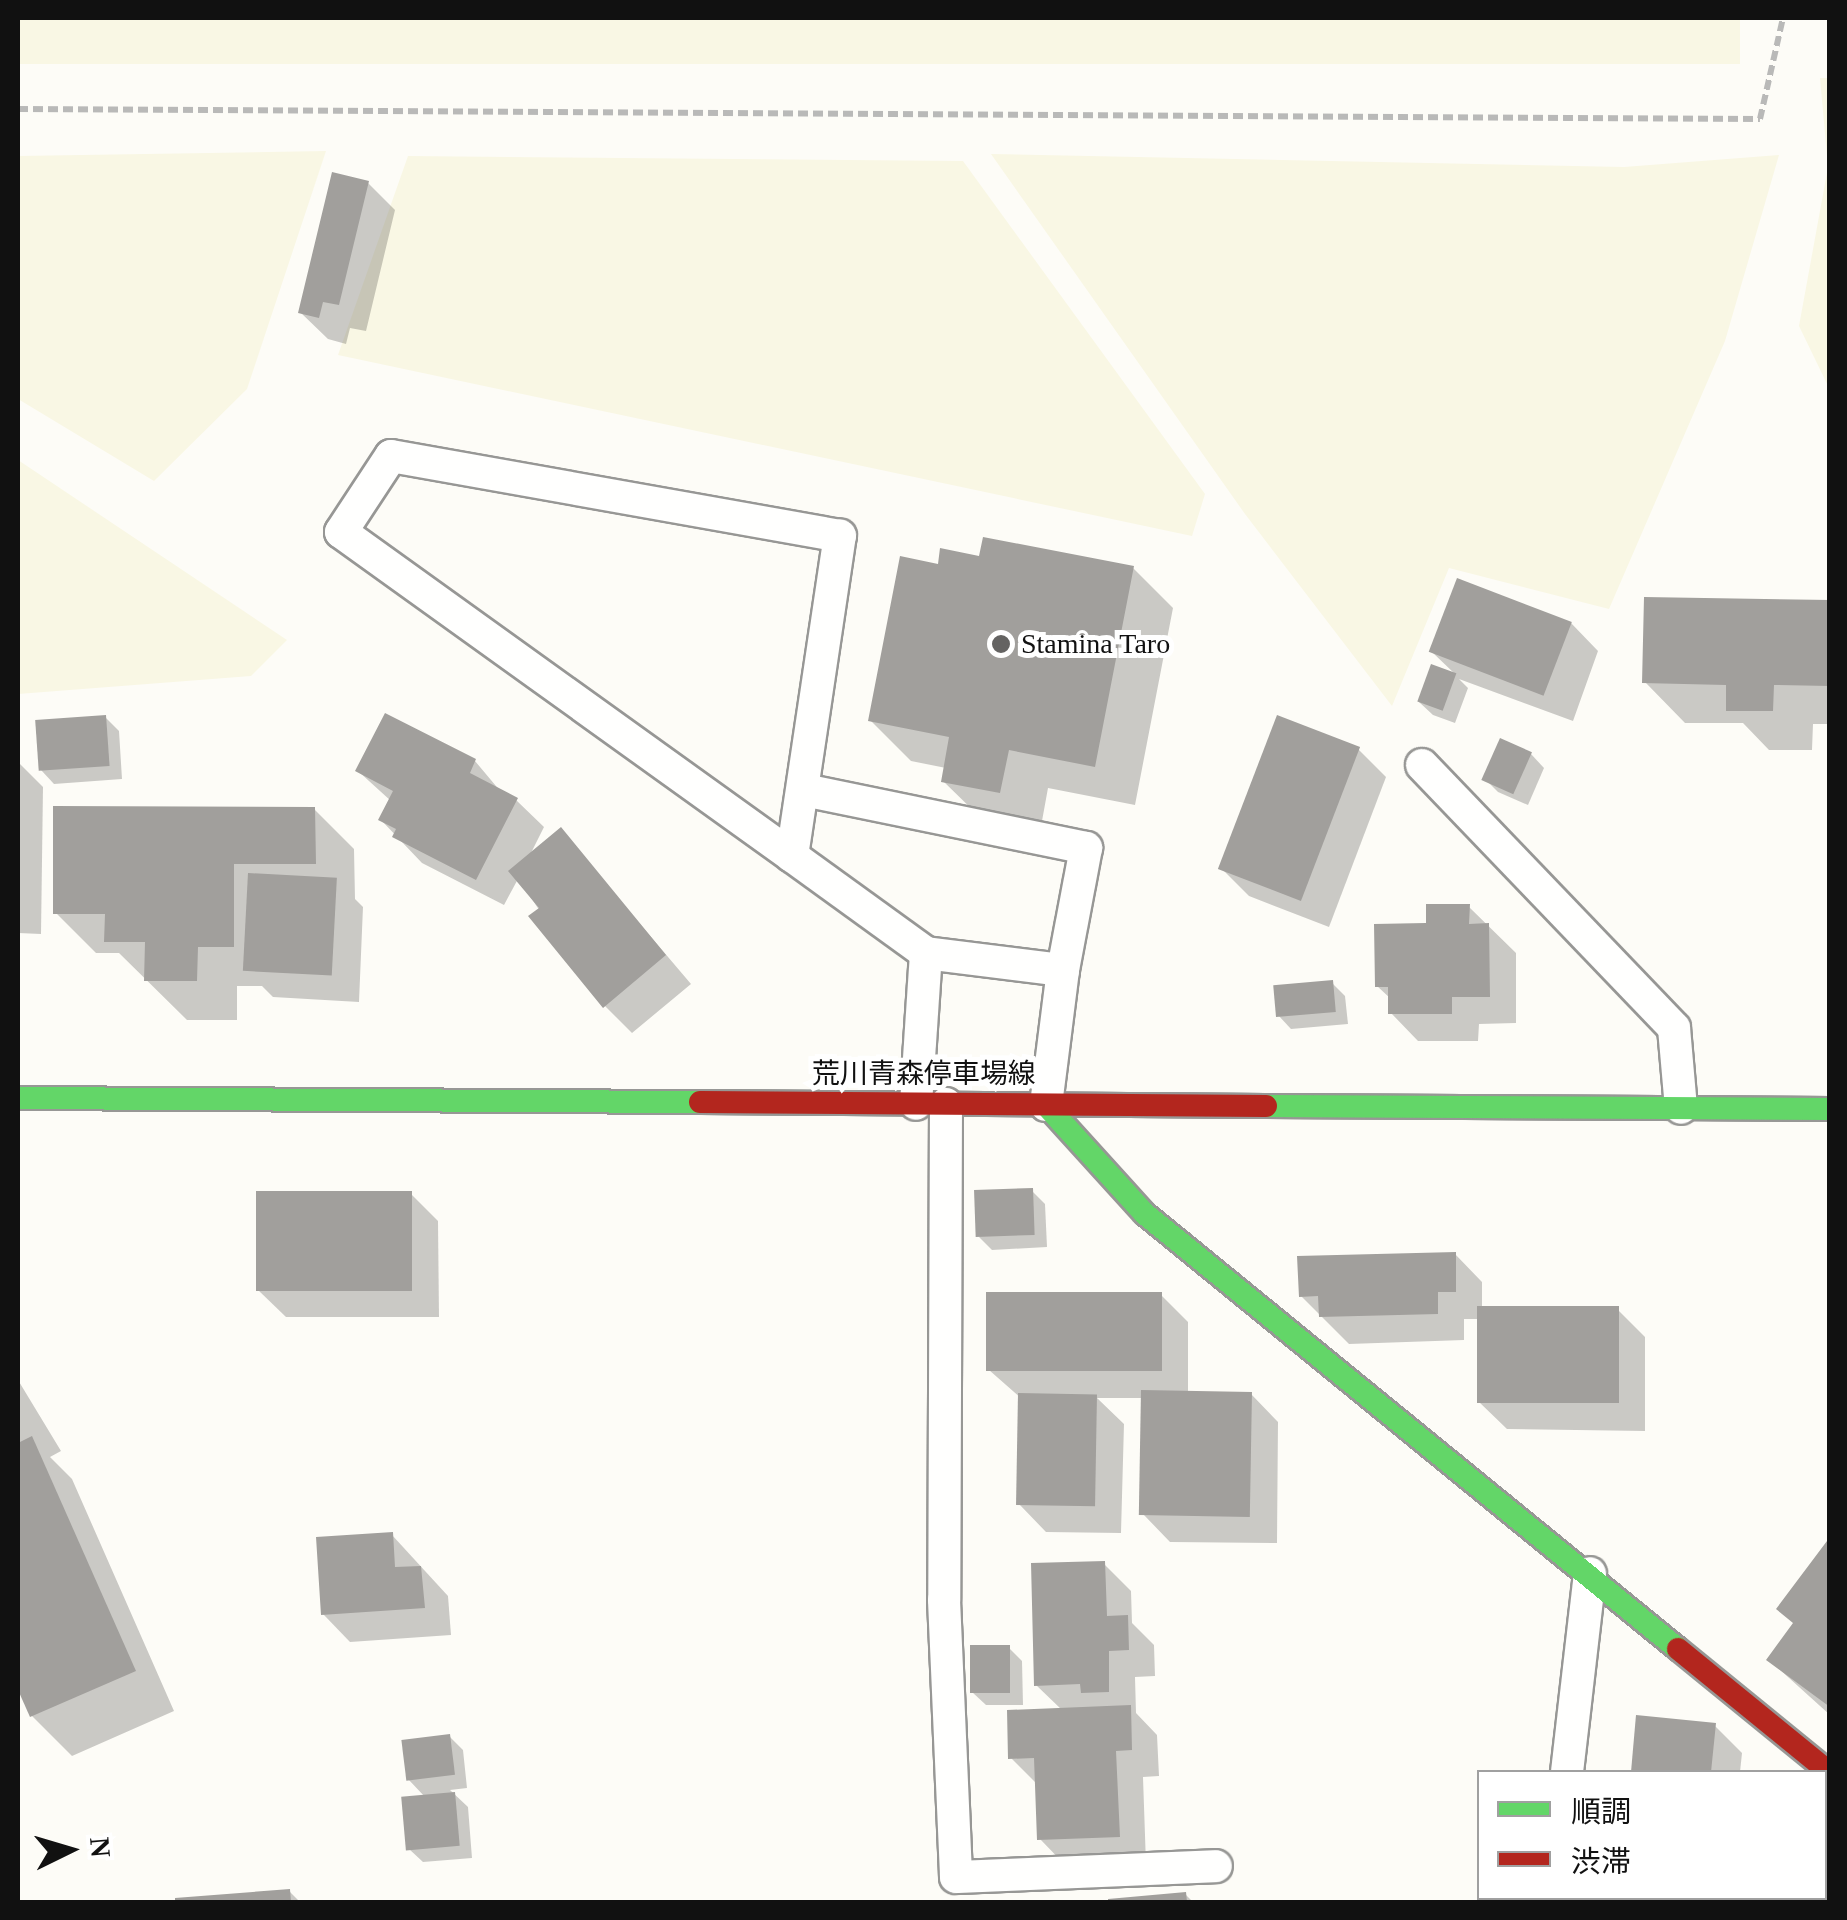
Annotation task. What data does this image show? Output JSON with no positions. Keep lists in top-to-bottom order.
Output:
{
  "streets": {
    "main road": ["荒川青森停車場線"]
  },
  "places": ["Stamina Taro"],
  "legend": ["順調", "渋滞"],
  "north": "right"
}
